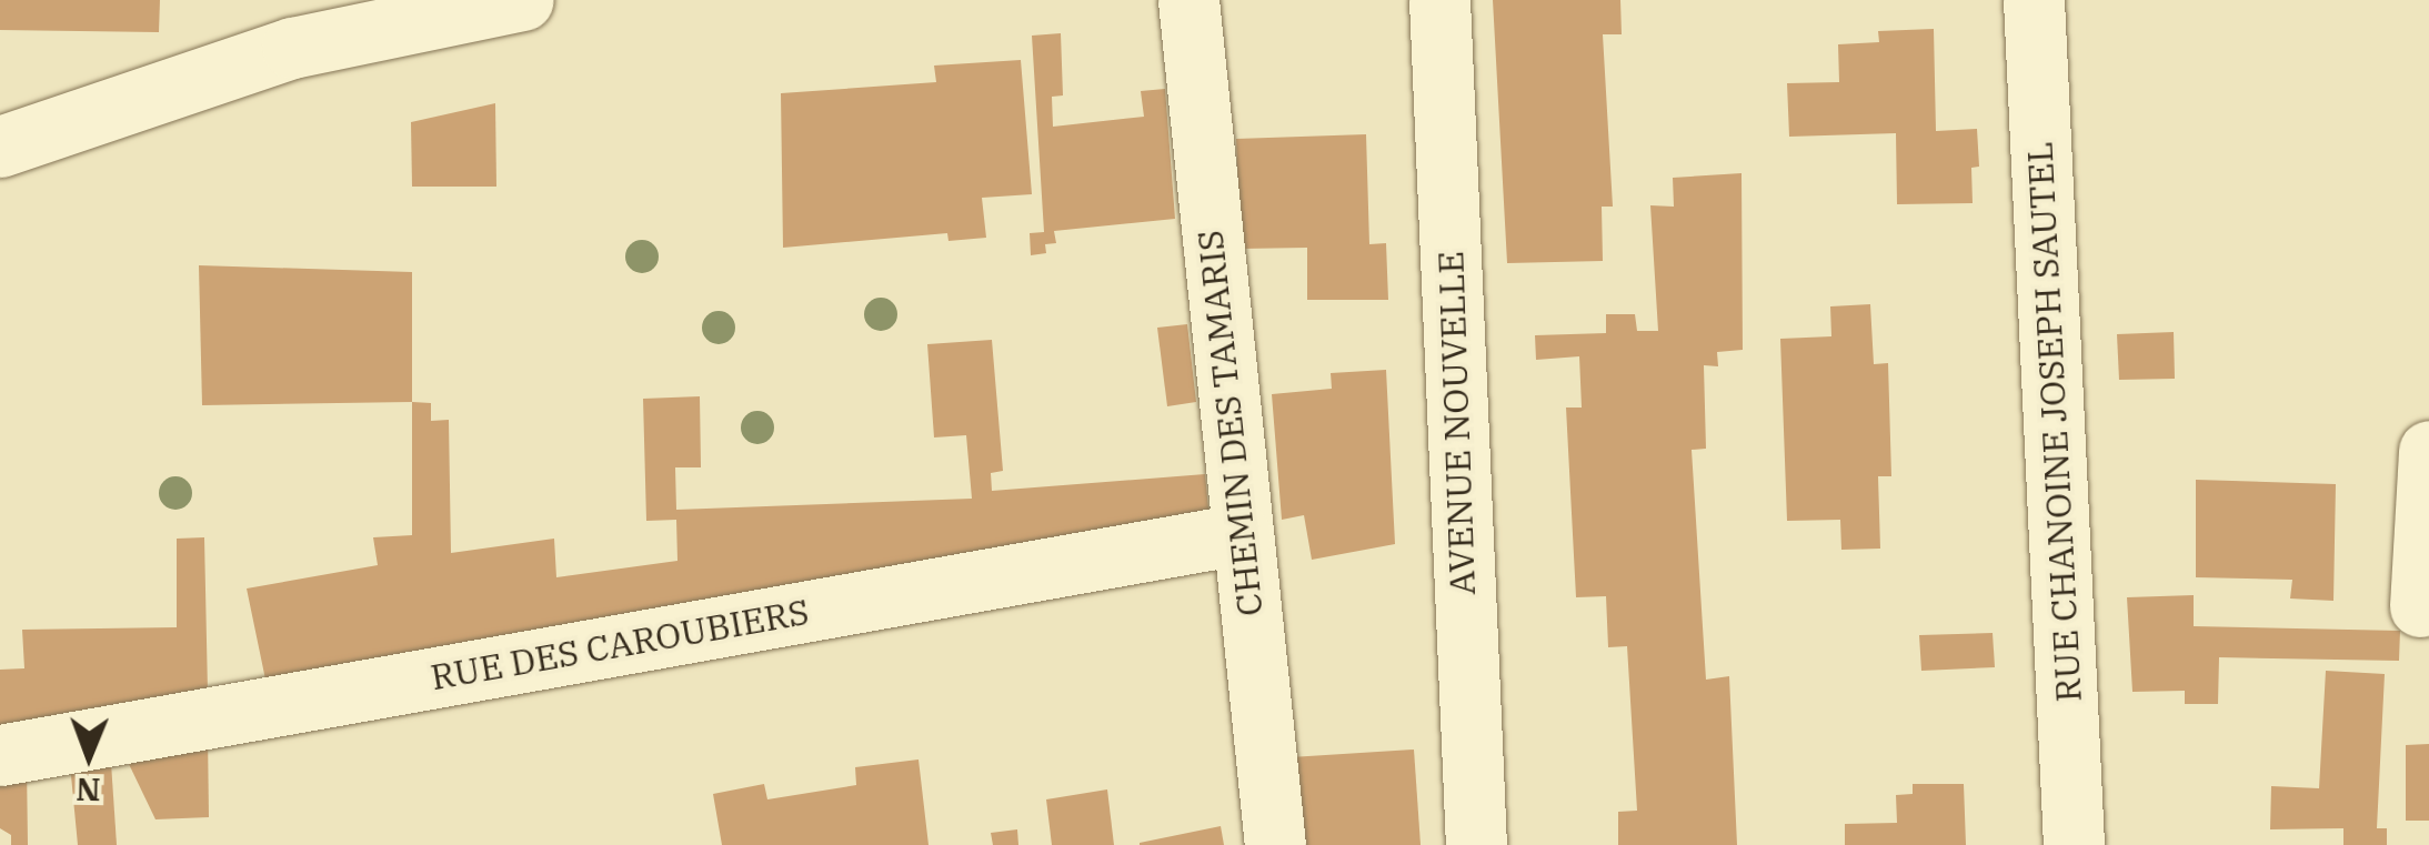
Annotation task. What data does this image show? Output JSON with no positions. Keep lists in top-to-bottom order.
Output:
{
  "streets": {
    "street": [
      "RUE CHANOINE JOSEPH SAUTEL",
      "CHEMIN DES TAMARIS",
      "AVENUE NOUVELLE",
      "RUE DES CAROUBIERS"
    ]
  },
  "crossings": [
    ["CHEMIN DES TAMARIS", "RUE DES CAROUBIERS"]
  ],
  "north": "bottom"
}
